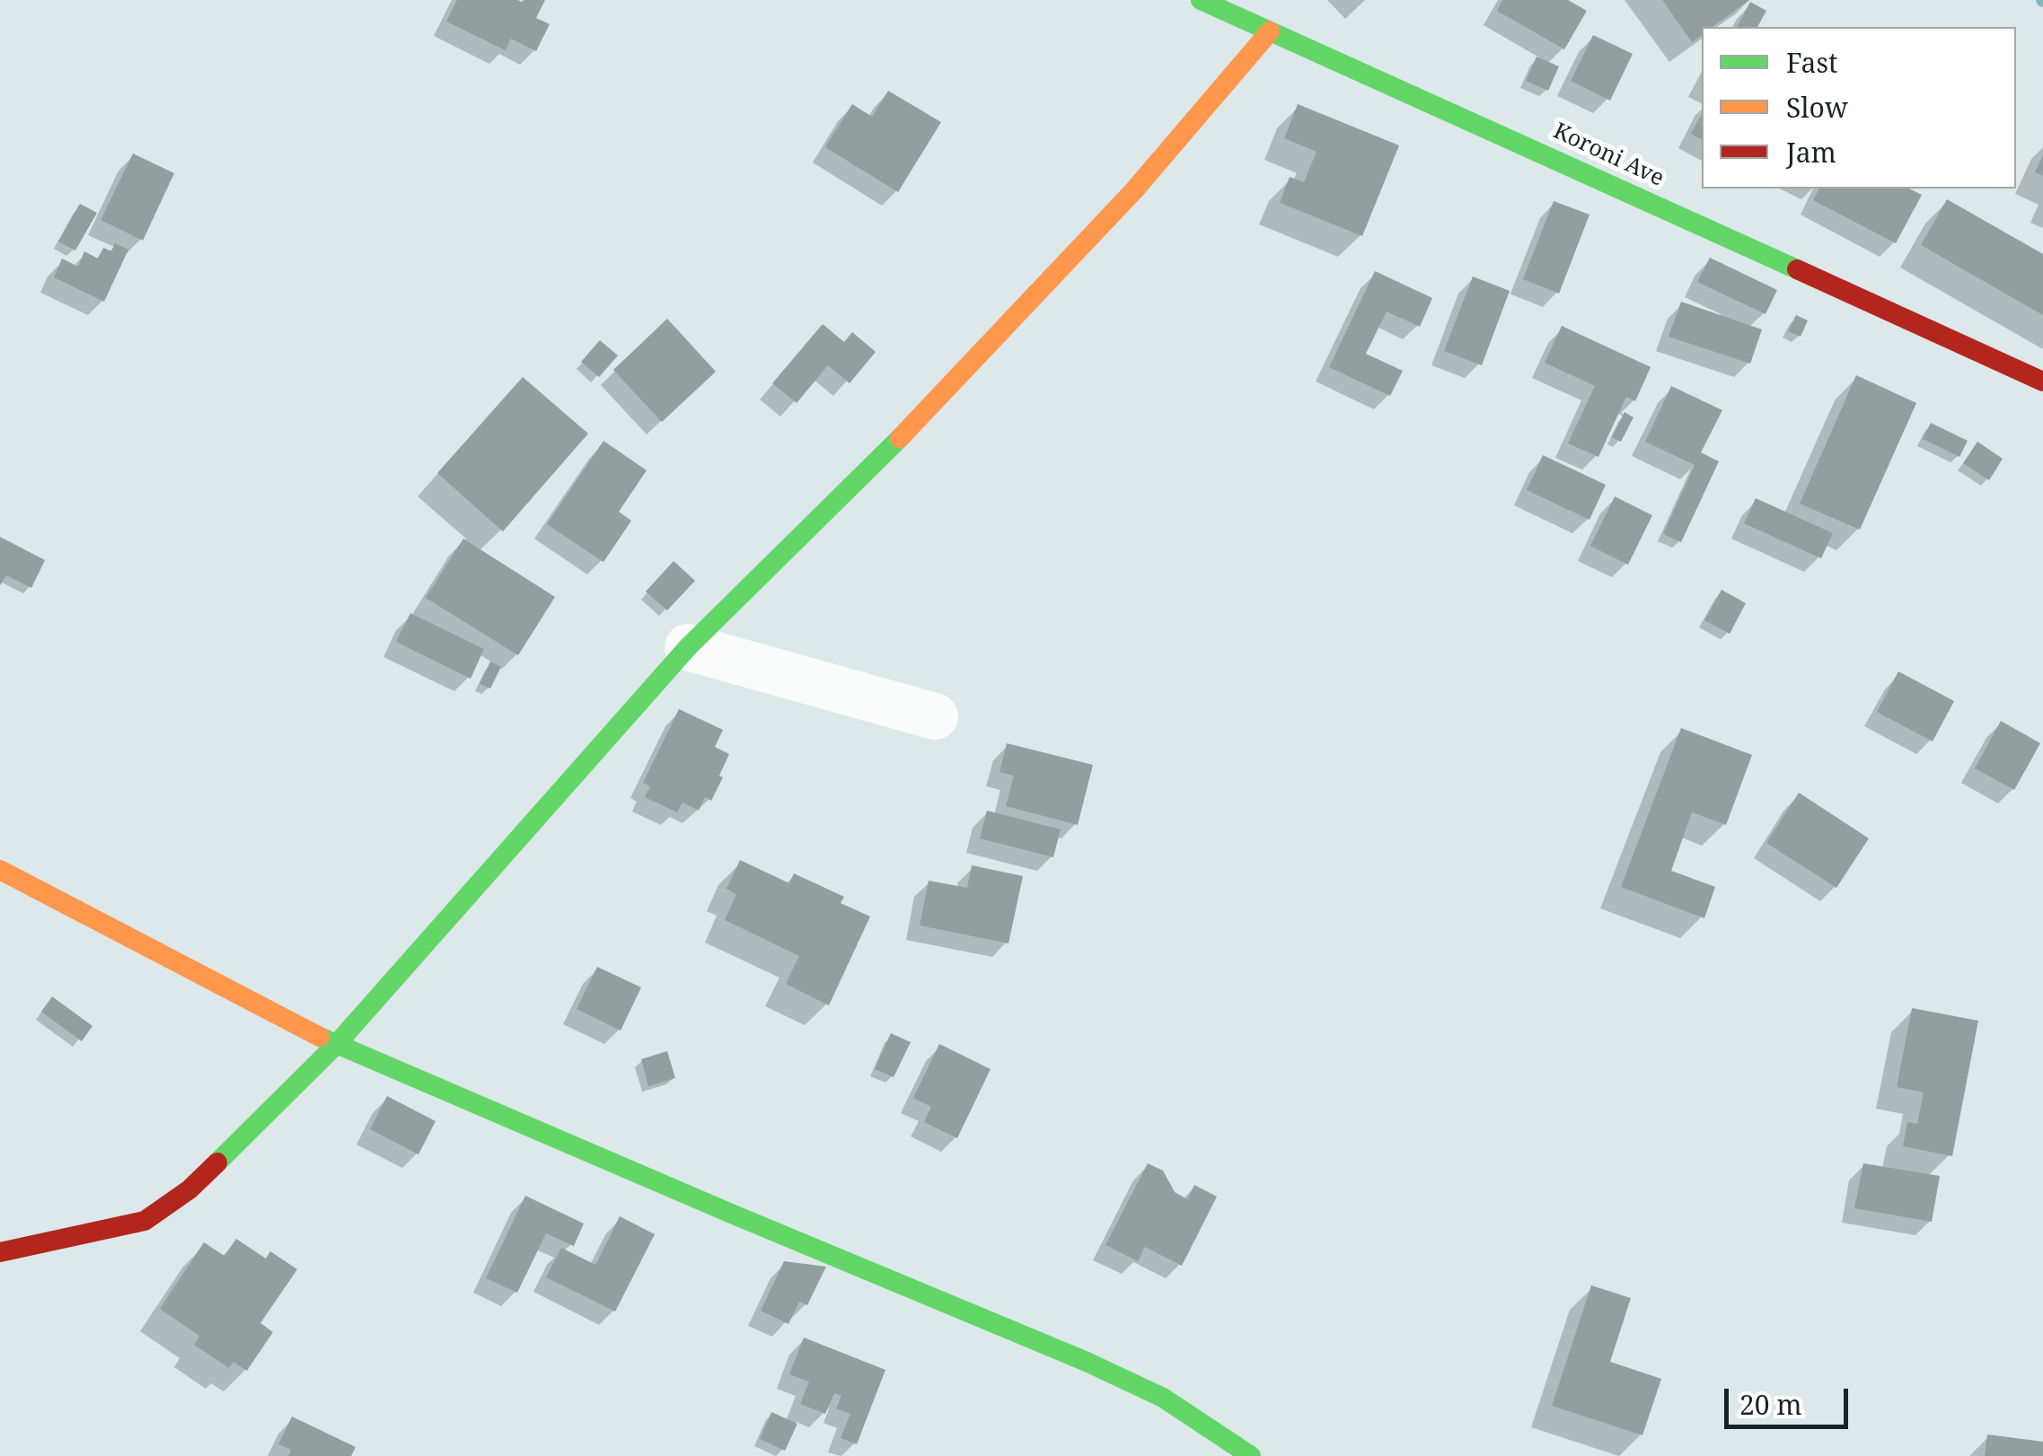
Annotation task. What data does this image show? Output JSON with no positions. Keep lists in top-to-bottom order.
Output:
{
  "streets": {
    "street": ["Koroni Ave"]
  },
  "legend": ["Fast", "Slow", "Jam"],
  "scale_bar": "20 m"
}
